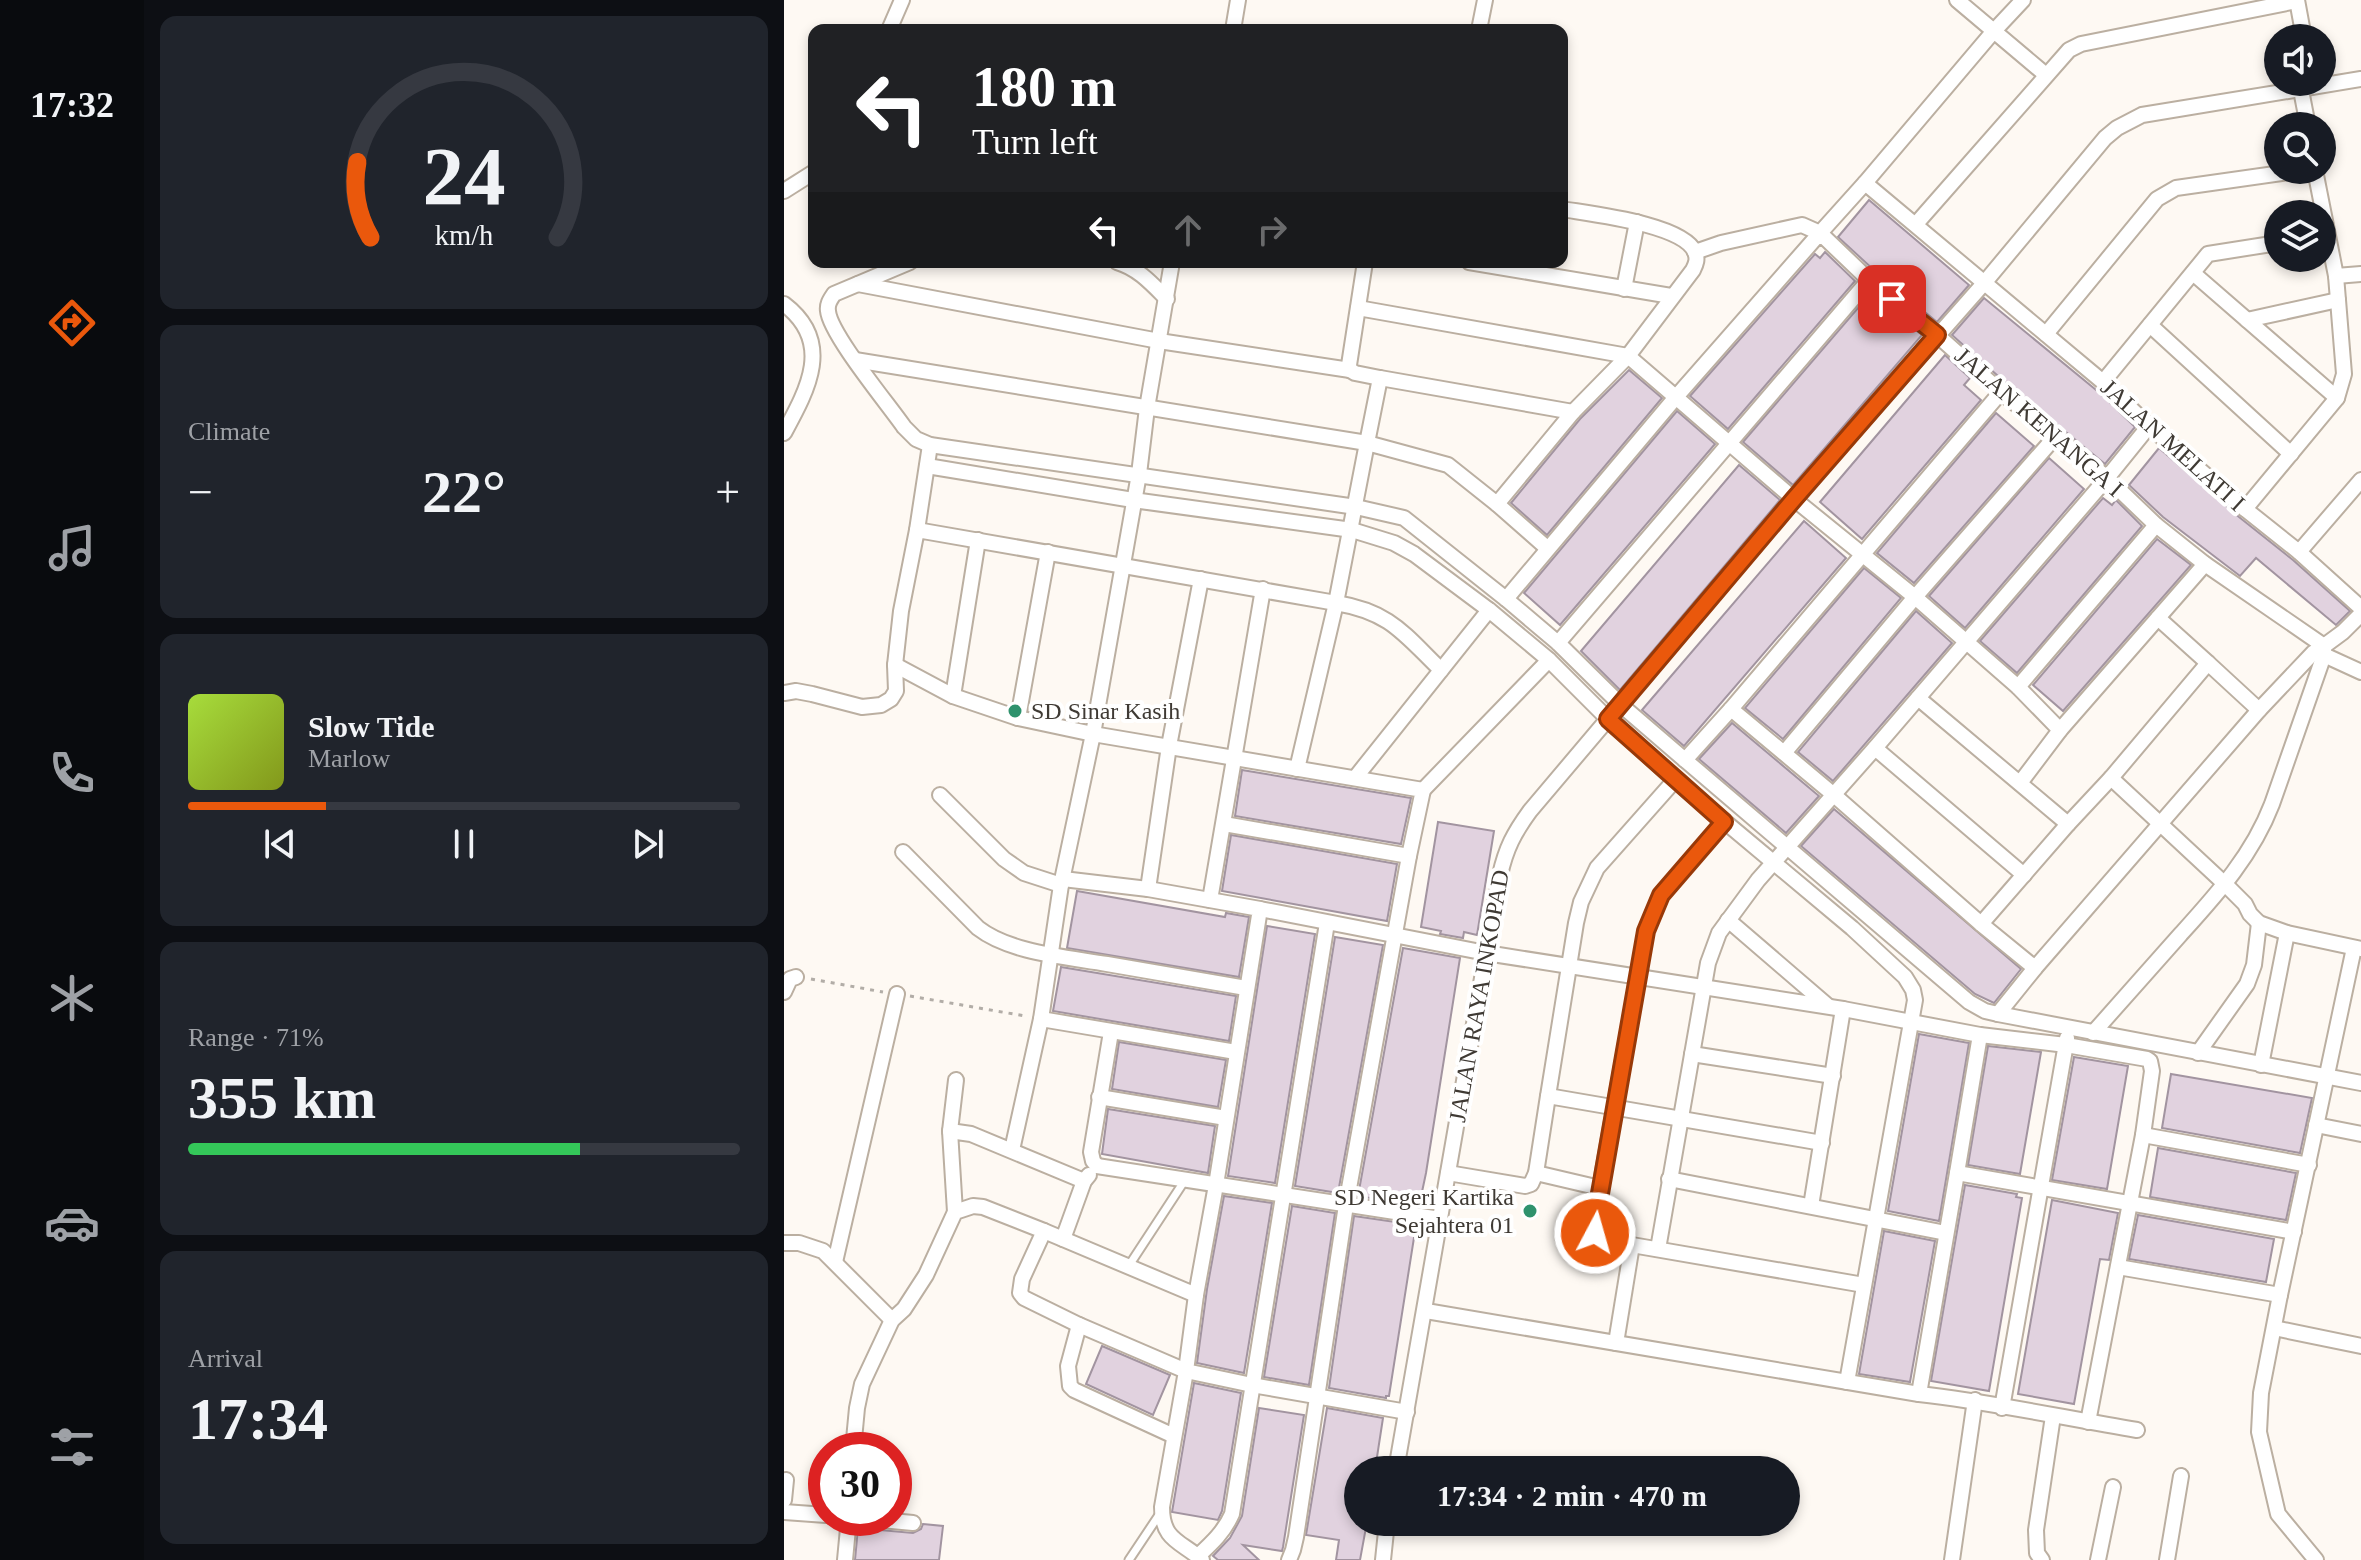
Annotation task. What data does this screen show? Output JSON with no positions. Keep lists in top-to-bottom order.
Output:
{
  "streets": {
    "street": ["JALAN KENANGA I", "JALAN MELATI I", "JALAN RAYA INKOPAD"]
  },
  "crossings": [
    ["JALAN KENANGA I", "JALAN RAYA INKOPAD"],
    ["JALAN MELATI I", "JALAN RAYA INKOPAD"]
  ],
  "places": ["SD Sinar Kasih", "SD Negeri Kartika Sejahtera 01"],
  "page": {
    "tabs": "17:32",
    "turn": ["180 m", "Turn left"],
    "tile": [
      "Climate",
      ["Range · 71%", "355 km"],
      ["Arrival", "17:34"]
    ],
    "heat": ["−", "22°", "+"],
    "song": ["Slow Tide", "Marlow"],
    "limit": "30",
    "trip": "17:34 · 2 min · 470 m",
    "gauge": ["24", "km/h"]
  }
}
